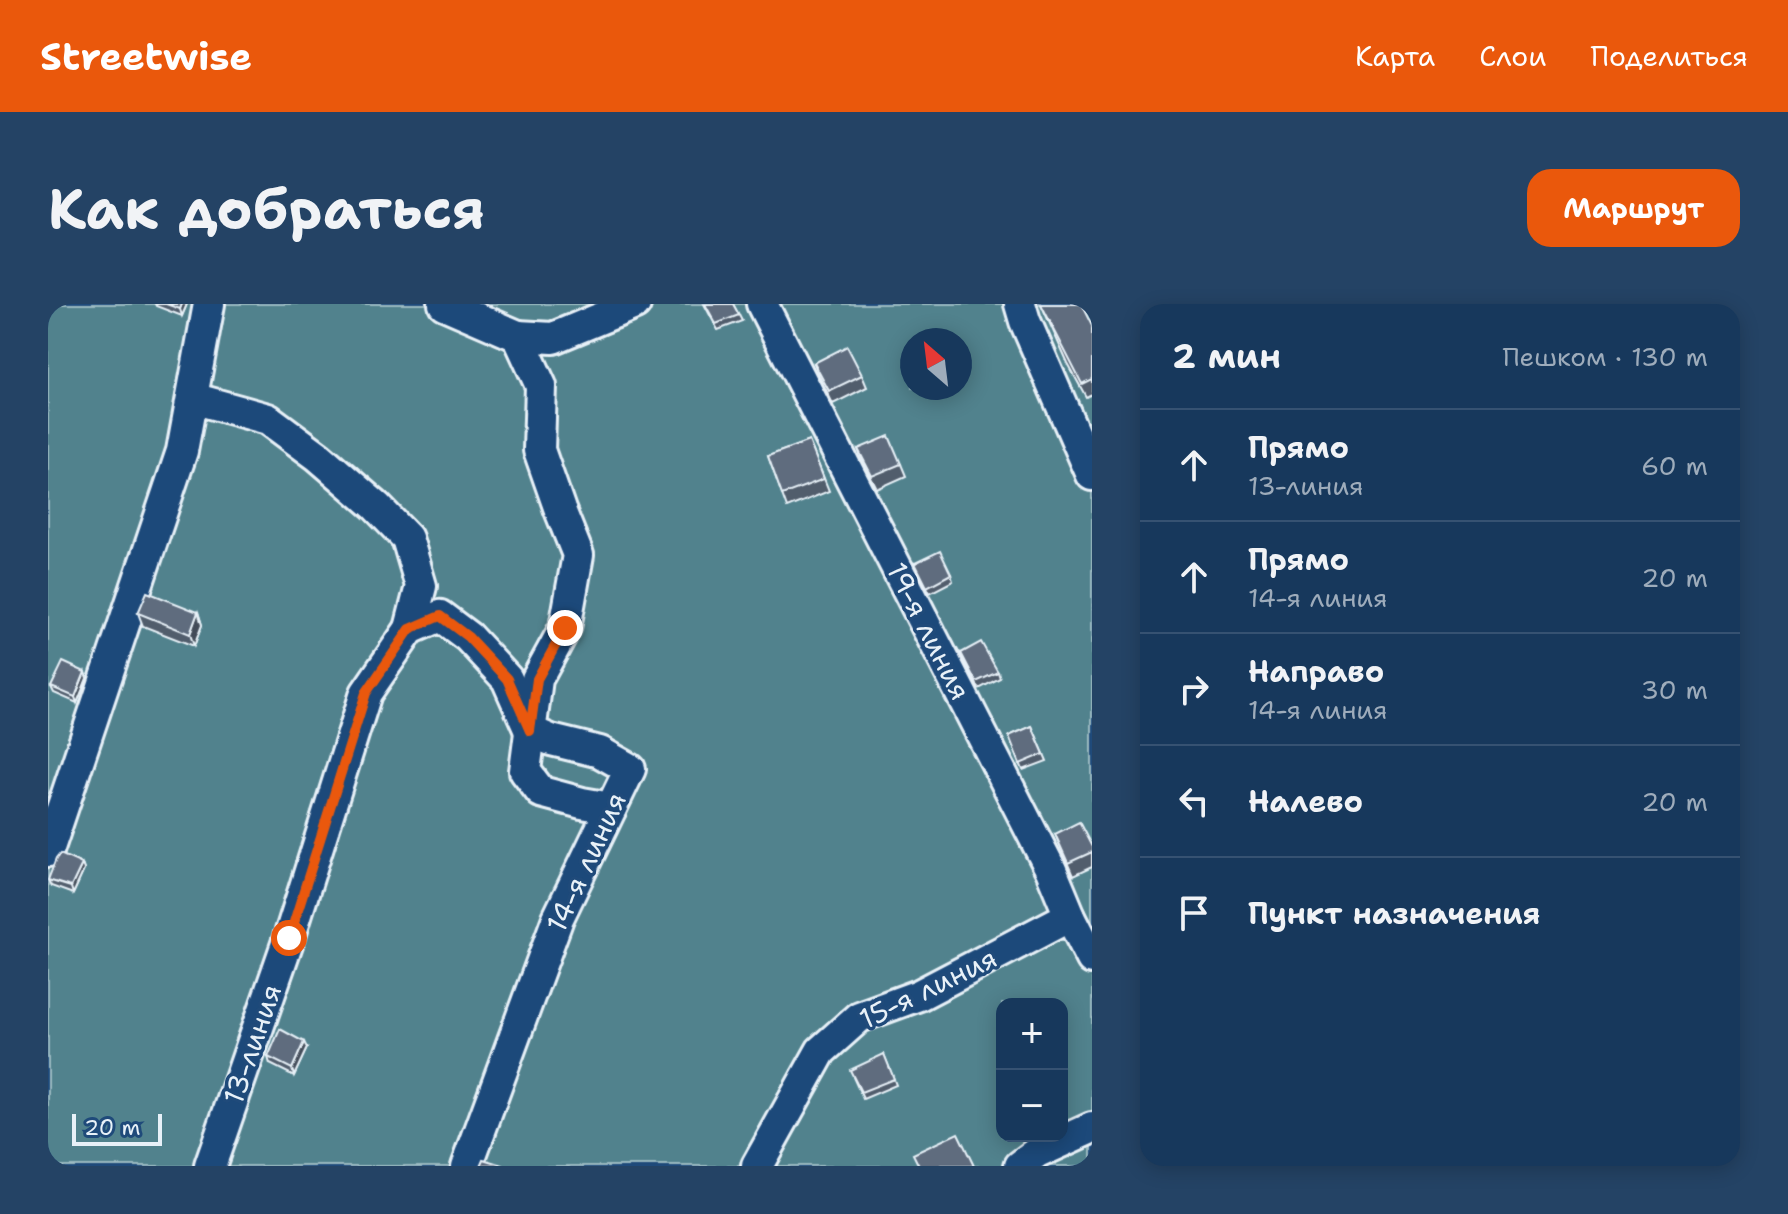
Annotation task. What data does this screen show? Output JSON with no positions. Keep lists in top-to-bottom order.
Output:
{
  "streets": {
    "street": [
      "19-я линия",
      "14-я линия",
      "15-я линия",
      "13-линия"
    ]
  },
  "crossings": [
    ["19-я линия", "15-я линия"]
  ],
  "scale_bar": "20 m",
  "north": "top left",
  "page": {
    "header": "Streetwise",
    "nav": ["Карта", "Слои", "Поделиться"],
    "buttons": "Маршрут",
    "title": "Как добраться",
    "heading": ["2 мин", "Пешком · 130 m"],
    "list": [
      ["Прямо", "13-линия", "60 m"],
      ["Прямо", "14-я линия", "20 m"],
      ["Направо", "14-я линия", "30 m"],
      ["Налево", "20 m"],
      "Пункт назначения"
    ],
    "map_buttons": ["+", "−"],
    "scale": "20 m"
  }
}
